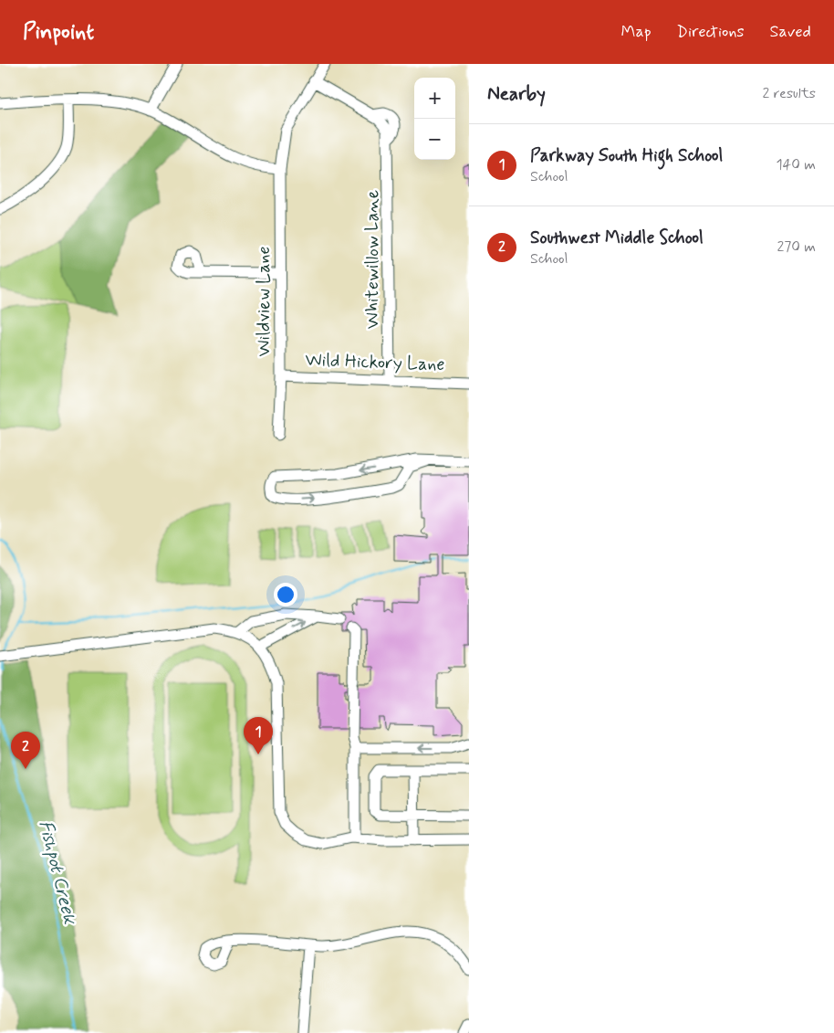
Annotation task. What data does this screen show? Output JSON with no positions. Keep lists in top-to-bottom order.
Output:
{
  "streets": {
    "street": ["Whitewillow Lane", "Wildview Lane", "Wild Hickory Lane"]
  },
  "crossings": [
    ["Whitewillow Lane", "Wildview Lane"],
    ["Whitewillow Lane", "Wild Hickory Lane"],
    ["Wildview Lane", "Wild Hickory Lane"]
  ],
  "water": ["Fishpot Creek"],
  "page": {
    "header": "Pinpoint",
    "nav": ["Map", "Directions", "Saved"],
    "heading": ["Nearby", "2 results"],
    "map_buttons": ["+", "−"],
    "list": [
      {
        "mark": "1",
        "name": "Parkway South High School",
        "note": "School",
        "value": "140 m"
      },
      {
        "mark": "2",
        "name": "Southwest Middle School",
        "note": "School",
        "value": "270 m"
      }
    ],
    "pins": ["1", "2"]
  }
}
